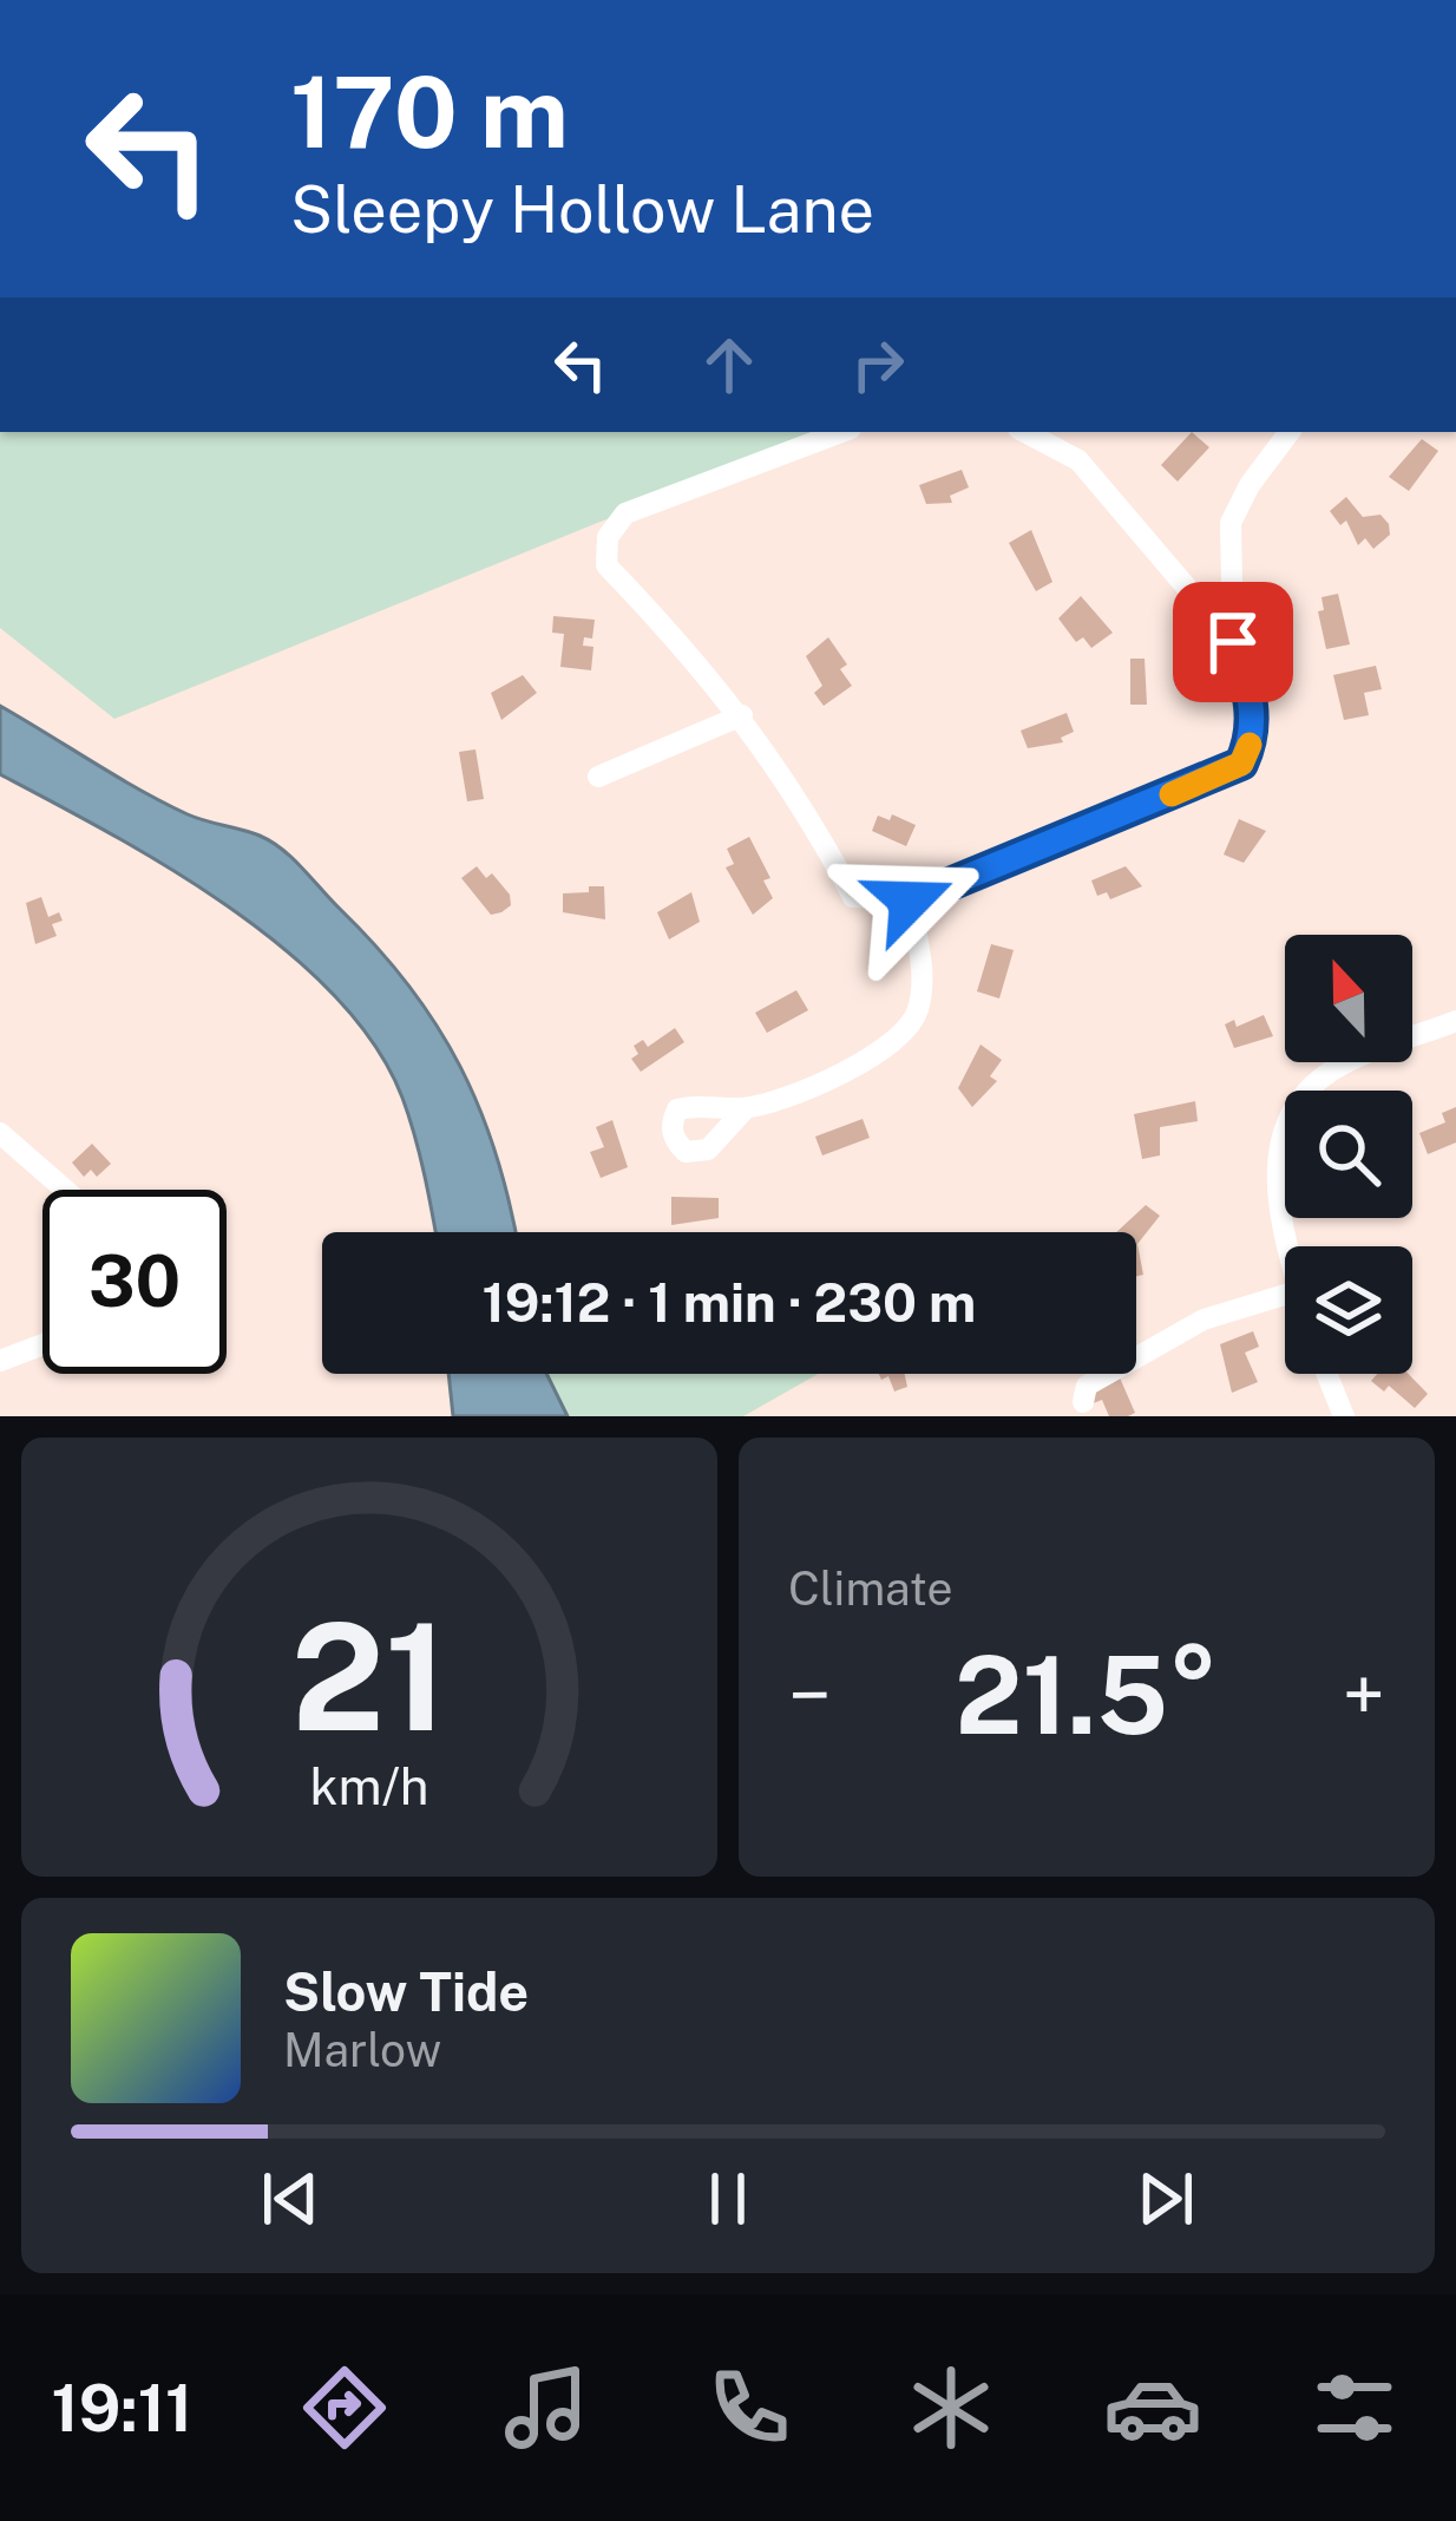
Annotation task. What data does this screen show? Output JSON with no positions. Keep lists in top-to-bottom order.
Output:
{
  "north": "top",
  "page": {
    "turn": ["170 m", "Sleepy Hollow Lane"],
    "limit": "30",
    "trip": "19:12 · 1 min · 230 m",
    "tile": "Climate",
    "heat": ["−", "21.5°", "+"],
    "song": ["Slow Tide", "Marlow"],
    "tabs": "19:11",
    "gauge": ["21", "km/h"]
  }
}
